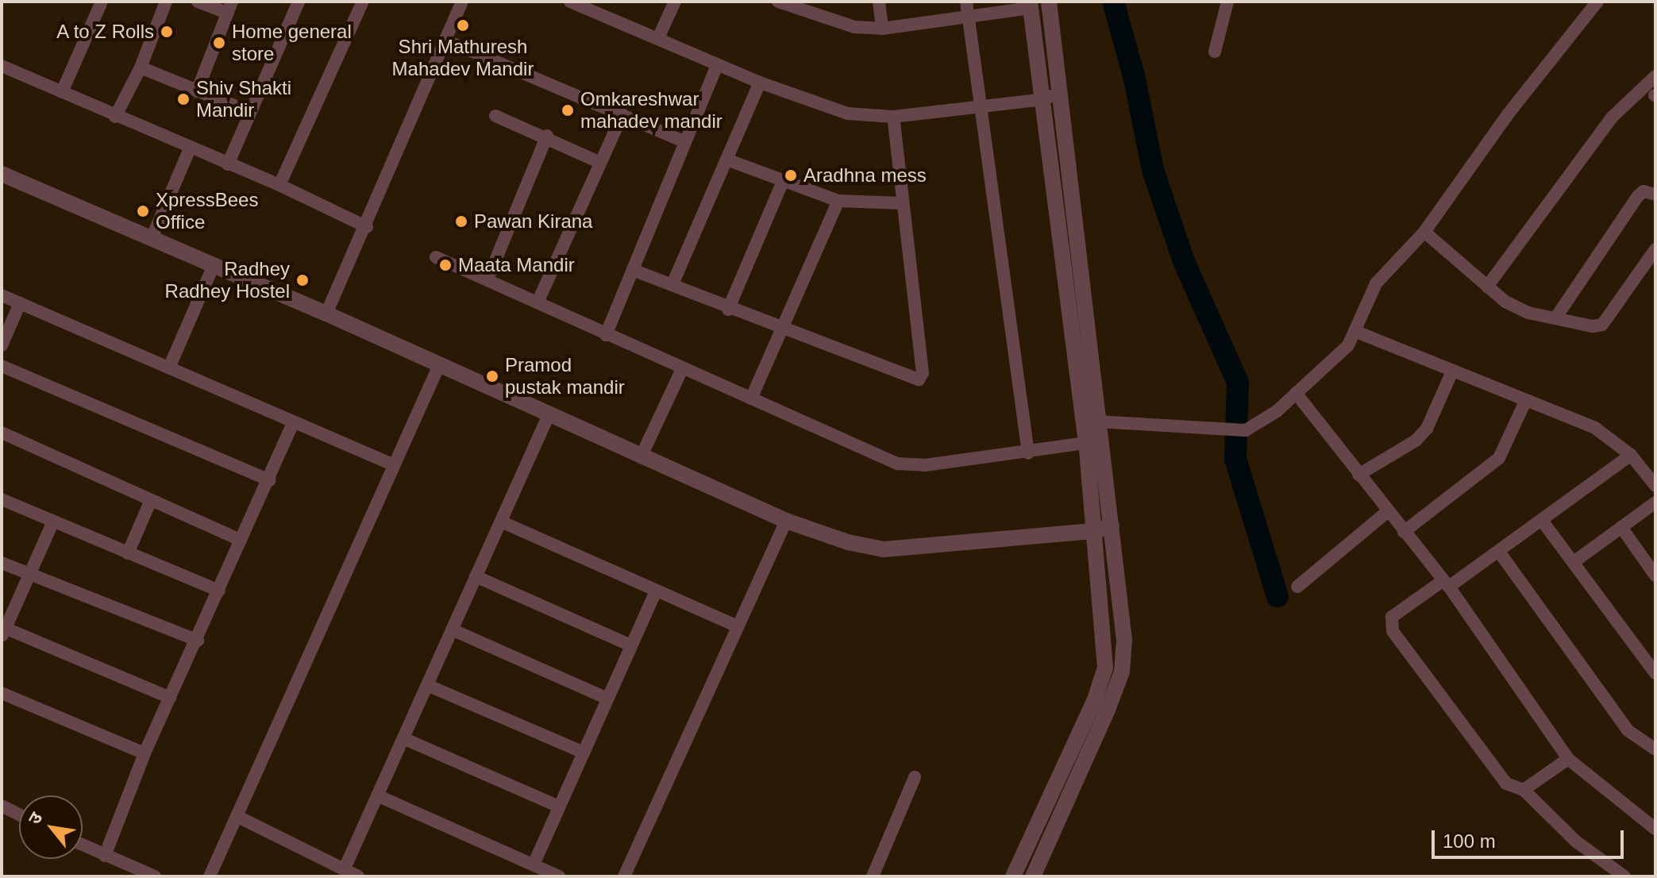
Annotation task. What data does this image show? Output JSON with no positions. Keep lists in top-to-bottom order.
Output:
{
  "places": [
    "Shri Mathuresh Mahadev Mandir",
    "A to Z Rolls",
    "Home general store",
    "Shiv Shakti Mandir",
    "Omkareshwar mahadev mandir",
    "Aradhna mess",
    "XpressBees Office",
    "Pawan Kirana",
    "Maata Mandir",
    "Radhey Radhey Hostel",
    "Pramod pustak mandir"
  ],
  "scale_bar": "100 m",
  "north": "top left"
}
